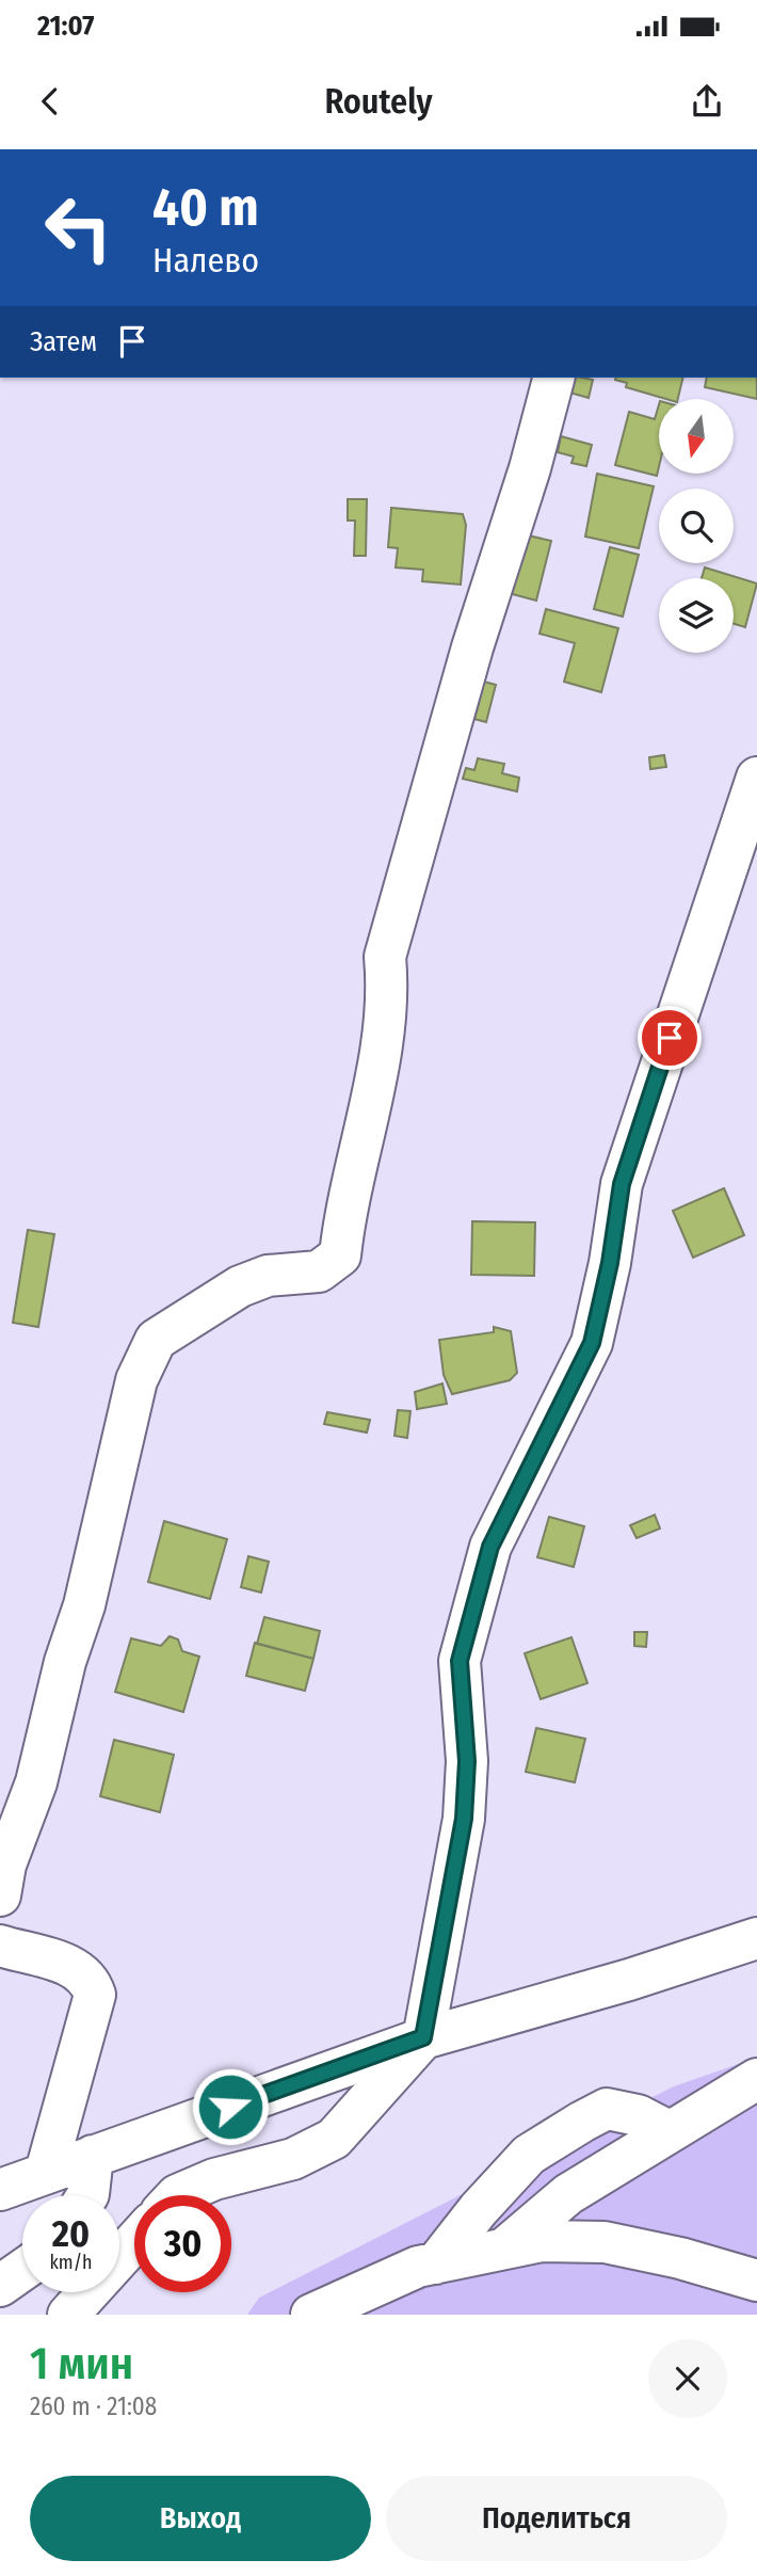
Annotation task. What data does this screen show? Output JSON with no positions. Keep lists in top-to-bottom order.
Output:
{
  "north": "bottom",
  "page": {
    "status": "21:07",
    "header": "Routely",
    "turn": ["40 m", "Налево"],
    "then": "Затем",
    "speed": "20 km/h",
    "limit": "30",
    "heading": ["1 мин", "260 m · 21:08"],
    "buttons": ["Выход", "Поделиться"]
  }
}
